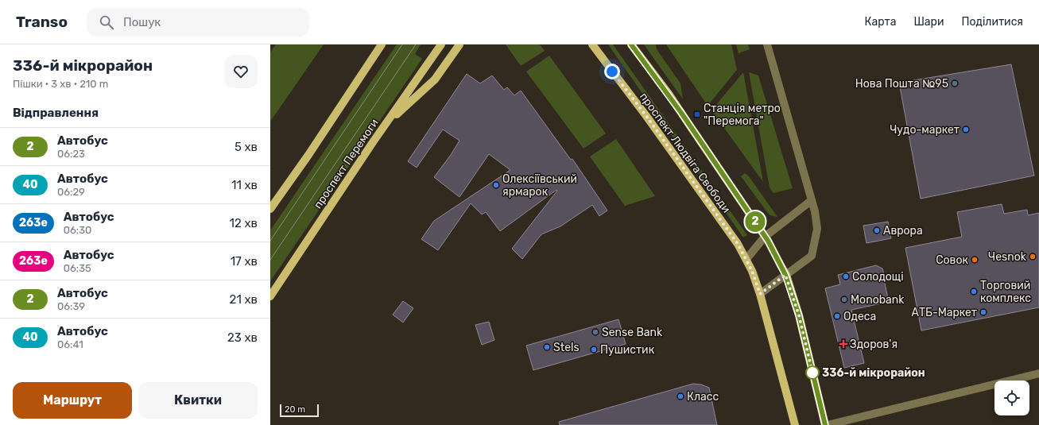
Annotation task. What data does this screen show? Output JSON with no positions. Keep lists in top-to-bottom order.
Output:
{
  "streets": {
    "main road": ["проспект Людвіга Свободи", "проспект Перемоги"]
  },
  "places": {
    "other": [
      "Нова Пошта №95",
      "Чудо-маркет",
      "Олексіївський ярмарок",
      "Аврора",
      "Чеsnok",
      "Совок",
      "Солодощі",
      "Торговий комплекс",
      "Monobank",
      "АТБ-Маркет",
      "Одеса",
      "Sense Bank",
      "Stels",
      "Пушистик",
      "336-й мікрорайон",
      "Класс"
    ],
    "transit": ["Станція метро \"Перемога\""],
    "health": ["Здоров'я"]
  },
  "lines": ["bus line 2"],
  "scale_bar": "20 m",
  "page": {
    "header": "Transo",
    "search": "Пошук",
    "nav": ["Карта", "Шари", "Поділитися"],
    "heading": [
      ["336-й мікрорайон", "Пішки · 3 хв · 210 m"],
      "Відправлення"
    ],
    "on_map": "2",
    "list": [
      {
        "mark": "2",
        "name": "Автобус",
        "note": "06:23",
        "value": "5 хв"
      },
      {
        "mark": "40",
        "name": "Автобус",
        "note": "06:29",
        "value": "11 хв"
      },
      {
        "mark": "263e",
        "name": "Автобус",
        "note": "06:30",
        "value": "12 хв"
      },
      {
        "mark": "263е",
        "name": "Автобус",
        "note": "06:35",
        "value": "17 хв"
      },
      {
        "mark": "2",
        "name": "Автобус",
        "note": "06:39",
        "value": "21 хв"
      },
      {
        "mark": "40",
        "name": "Автобус",
        "note": "06:41",
        "value": "23 хв"
      }
    ],
    "buttons": ["Маршрут", "Квитки"],
    "scale": "20 m"
  }
}
